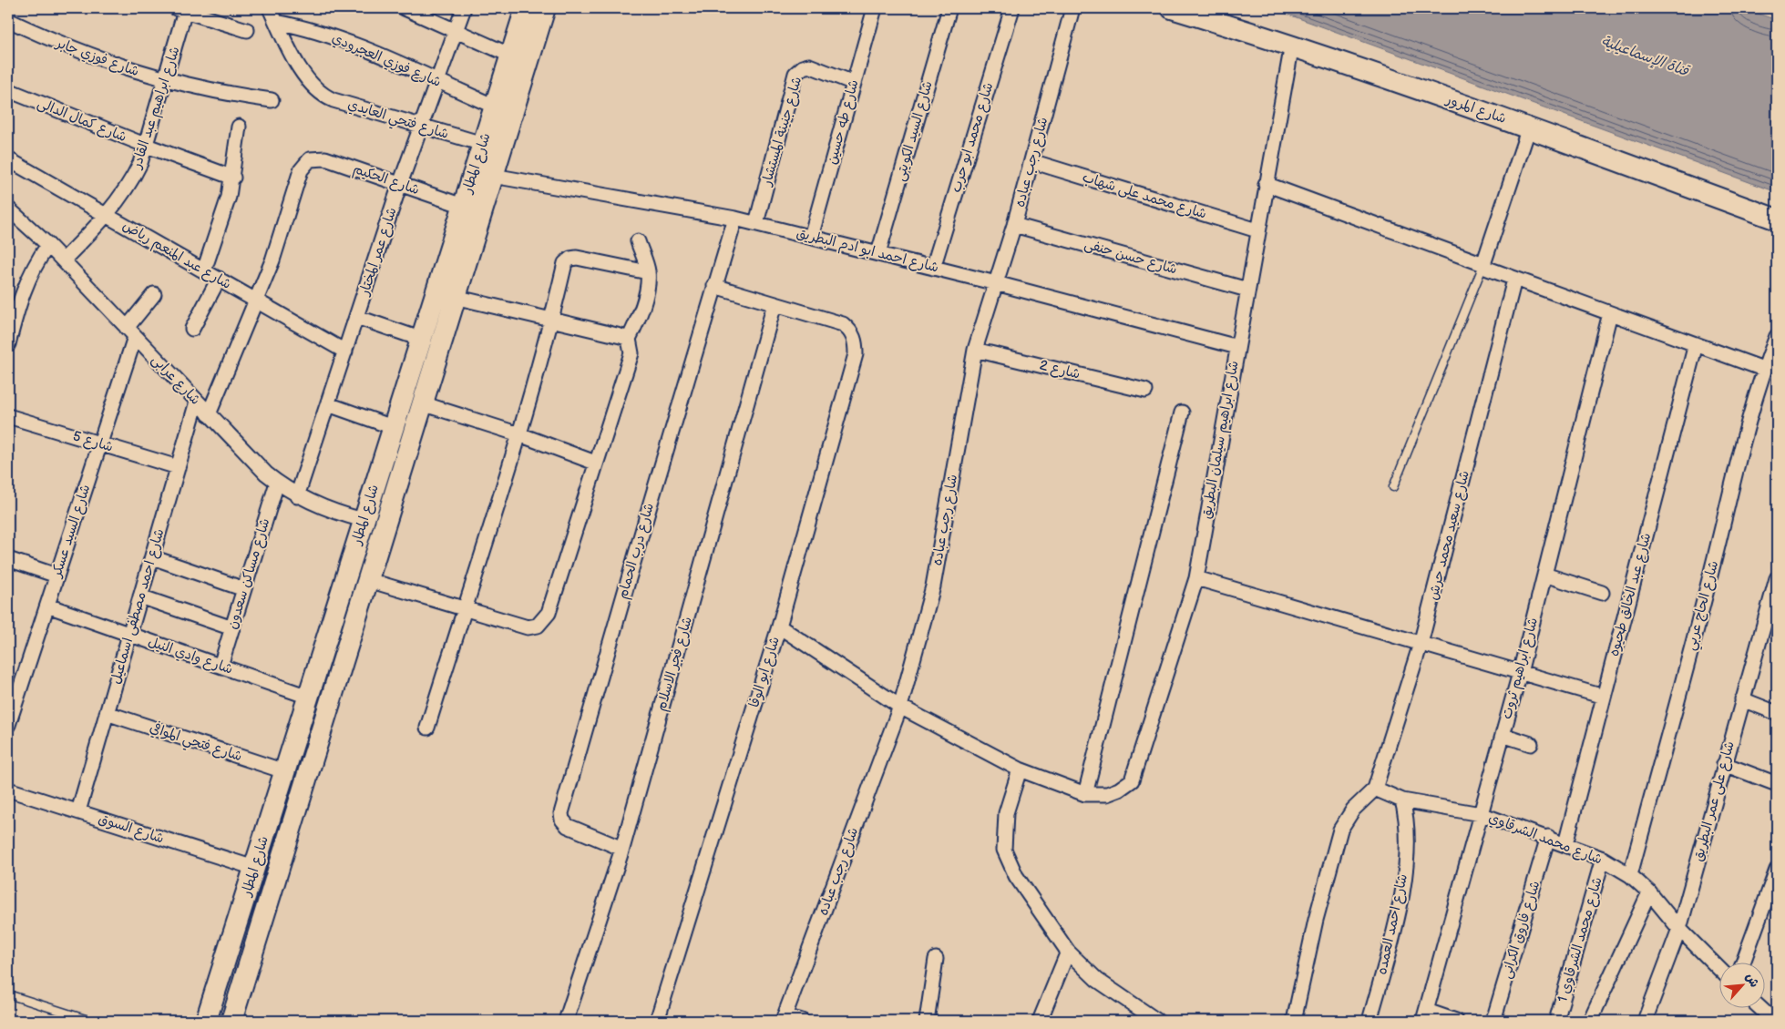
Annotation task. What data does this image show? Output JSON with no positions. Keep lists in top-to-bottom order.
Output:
{
  "streets": {
    "street": [
      "شارع فوزي جابر",
      "شارع فوزي العجرودي",
      "شارع ابراهيم عبد القادر",
      "شارع المرور",
      "شارع فتحي العايدي",
      "شارع كمال الدالى",
      "شارع طه حسين",
      "شارع جنينة المستشار",
      "شارع السيد الكويتى",
      "شارع محمد ابو حرب",
      "شارع رجب عباده",
      "شارع المطار",
      "شارع الحكيم",
      "شارع محمد على شهاب",
      "شارع احمد ابو ادم البطريق",
      "شارع عمر المختار",
      "شارع عبد المنعم رياض",
      "شارع حسن حنفى",
      "شارع 2",
      "شارع عرابى",
      "شارع ابراهيم سيلمان البطريق",
      "شارع 5",
      "شارع السيد عسكر",
      "شارع سعيد محمد حرش",
      "شارع درب الحمام",
      "شارع مساكن سعدون",
      "شارع عبد الخالق طحيوه",
      "شارع الحاج عربي",
      "شارع احمد مصطفى اسماعيل",
      "شارع وادي النيل",
      "شارع فجر الاسلام",
      "شارع ابراهيم ثروت",
      "شارع ابو الوفا",
      "شارع فتحي الموافي",
      "شارع على عمر البطريق",
      "شارع السوق",
      "شارع محمد الشرقاوي",
      "شارع احمد العمده",
      "شارع فاروق الكرانى",
      "شارع محمد الشرقاوي 1"
    ]
  },
  "crossings": [
    ["شارع فوزي جابر", "شارع ابراهيم عبد القادر"],
    ["شارع فوزي العجرودي", "شارع فتحي العايدي"],
    ["شارع فوزي العجرودي", "شارع المطار"],
    ["شارع فوزي العجرودي", "شارع عمر المختار"],
    ["شارع ابراهيم عبد القادر", "شارع كمال الدالى"],
    ["شارع ابراهيم عبد القادر", "شارع عبد المنعم رياض"],
    ["شارع ابراهيم عبد القادر", "شارع عرابى"],
    ["شارع المرور", "شارع ابراهيم سيلمان البطريق"],
    ["شارع فتحي العايدي", "شارع المطار"],
    ["شارع فتحي العايدي", "شارع عمر المختار"],
    ["شارع طه حسين", "شارع جنينة المستشار"],
    ["شارع طه حسين", "شارع احمد ابو ادم البطريق"],
    ["شارع جنينة المستشار", "شارع احمد ابو ادم البطريق"],
    ["شارع السيد الكويتى", "شارع احمد ابو ادم البطريق"],
    ["شارع محمد ابو حرب", "شارع احمد ابو ادم البطريق"],
    ["شارع رجب عباده", "شارع محمد على شهاب"],
    ["شارع رجب عباده", "شارع احمد ابو ادم البطريق"],
    ["شارع رجب عباده", "شارع حسن حنفى"],
    ["شارع رجب عباده", "شارع 2"],
    ["شارع المطار", "شارع الحكيم"],
    ["شارع المطار", "شارع احمد ابو ادم البطريق"],
    ["شارع المطار", "شارع عرابى"],
    ["شارع المطار", "شارع وادي النيل"],
    ["شارع المطار", "شارع فتحي الموافي"],
    ["شارع المطار", "شارع السوق"],
    ["شارع الحكيم", "شارع عمر المختار"],
    ["شارع الحكيم", "شارع عبد المنعم رياض"],
    ["شارع محمد على شهاب", "شارع ابراهيم سيلمان البطريق"],
    ["شارع احمد ابو ادم البطريق", "شارع ابراهيم سيلمان البطريق"],
    ["شارع احمد ابو ادم البطريق", "شارع درب الحمام"],
    ["شارع عمر المختار", "شارع عبد المنعم رياض"],
    ["شارع عمر المختار", "شارع عرابى"],
    ["شارع حسن حنفى", "شارع ابراهيم سيلمان البطريق"],
    ["شارع عرابى", "شارع السيد عسكر"],
    ["شارع عرابى", "شارع مساكن سعدون"],
    ["شارع عرابى", "شارع احمد مصطفى اسماعيل"],
    ["شارع 5", "شارع السيد عسكر"],
    ["شارع 5", "شارع احمد مصطفى اسماعيل"],
    ["شارع السيد عسكر", "شارع وادي النيل"],
    ["شارع سعيد محمد حرش", "شارع محمد الشرقاوي"],
    ["شارع درب الحمام", "شارع فجر الاسلام"],
    ["شارع مساكن سعدون", "شارع وادي النيل"],
    ["شارع عبد الخالق طحيوه", "شارع محمد الشرقاوي"],
    ["شارع الحاج عربي", "شارع محمد الشرقاوي"],
    ["شارع احمد مصطفى اسماعيل", "شارع وادي النيل"],
    ["شارع احمد مصطفى اسماعيل", "شارع فتحي الموافي"],
    ["شارع احمد مصطفى اسماعيل", "شارع السوق"],
    ["شارع فجر الاسلام", "شارع ابو الوفا"],
    ["شارع ابراهيم ثروت", "شارع محمد الشرقاوي"],
    ["شارع على عمر البطريق", "شارع محمد الشرقاوي"],
    ["شارع محمد الشرقاوي", "شارع احمد العمده"],
    ["شارع محمد الشرقاوي", "شارع فاروق الكرانى"],
    ["شارع محمد الشرقاوي", "شارع محمد الشرقاوي 1"]
  ],
  "water": ["قناة الإسماعيلية"],
  "north": "top right"
}
